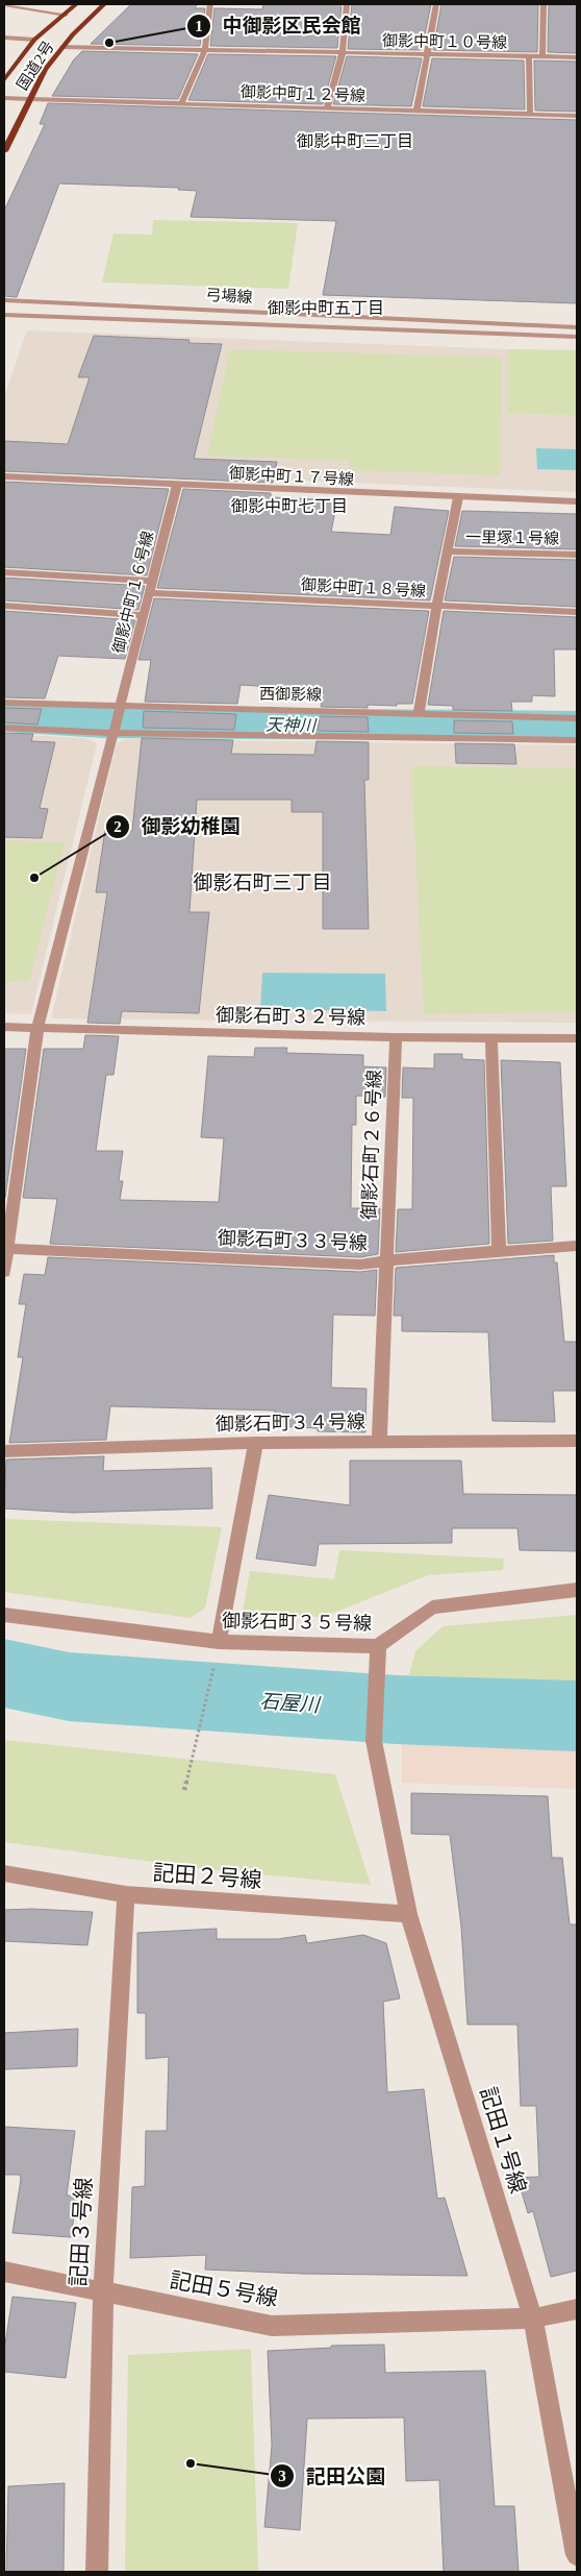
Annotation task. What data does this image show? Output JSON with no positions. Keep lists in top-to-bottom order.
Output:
{
  "streets": {
    "highway": ["国道2号"],
    "street": [
      "御影中町１０号線",
      "御影中町１２号線",
      "弓場線",
      "御影中町１７号線",
      "一里塚１号線",
      "御影中町１８号線",
      "御影中町１６号線",
      "西御影線",
      "御影石町３２号線",
      "御影石町２６号線",
      "御影石町３３号線",
      "御影石町３４号線",
      "御影石町３５号線",
      "記田２号線",
      "記田１号線",
      "記田３号線",
      "記田５号線"
    ]
  },
  "crossings": [
    ["御影中町１０号線", "国道2号"],
    ["国道2号", "御影中町１２号線"],
    ["御影中町１７号線", "御影中町１６号線"],
    ["御影中町１８号線", "御影中町１６号線"],
    ["御影中町１６号線", "西御影線"],
    ["御影中町１６号線", "御影石町３２号線"],
    ["御影中町１６号線", "御影石町３３号線"],
    ["御影石町３２号線", "御影石町２６号線"],
    ["御影石町２６号線", "御影石町３３号線"],
    ["御影石町２６号線", "御影石町３４号線"],
    ["御影石町３５号線", "記田１号線"],
    ["記田２号線", "記田１号線"],
    ["記田２号線", "記田３号線"],
    ["記田１号線", "記田５号線"],
    ["記田３号線", "記田５号線"]
  ],
  "districts": [
    "御影中町三丁目",
    "御影中町五丁目",
    "御影中町七丁目",
    "御影石町三丁目"
  ],
  "water": ["天神川", "石屋川"],
  "places": ["中御影区民会館", "御影幼稚園", "記田公園"]
}
